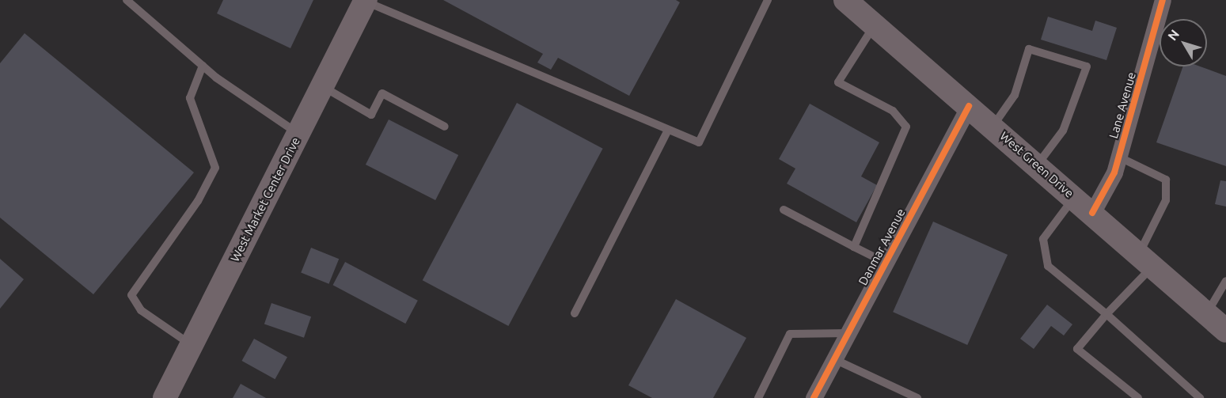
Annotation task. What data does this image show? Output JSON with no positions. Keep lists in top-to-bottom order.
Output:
{
  "streets": {
    "main road": ["West Green Drive", "West Market Center Drive"],
    "street": ["Lane Avenue", "Danmar Avenue"]
  },
  "crossings": [
    ["Lane Avenue", "West Green Drive"],
    ["West Green Drive", "Danmar Avenue"]
  ],
  "north": "top left"
}
